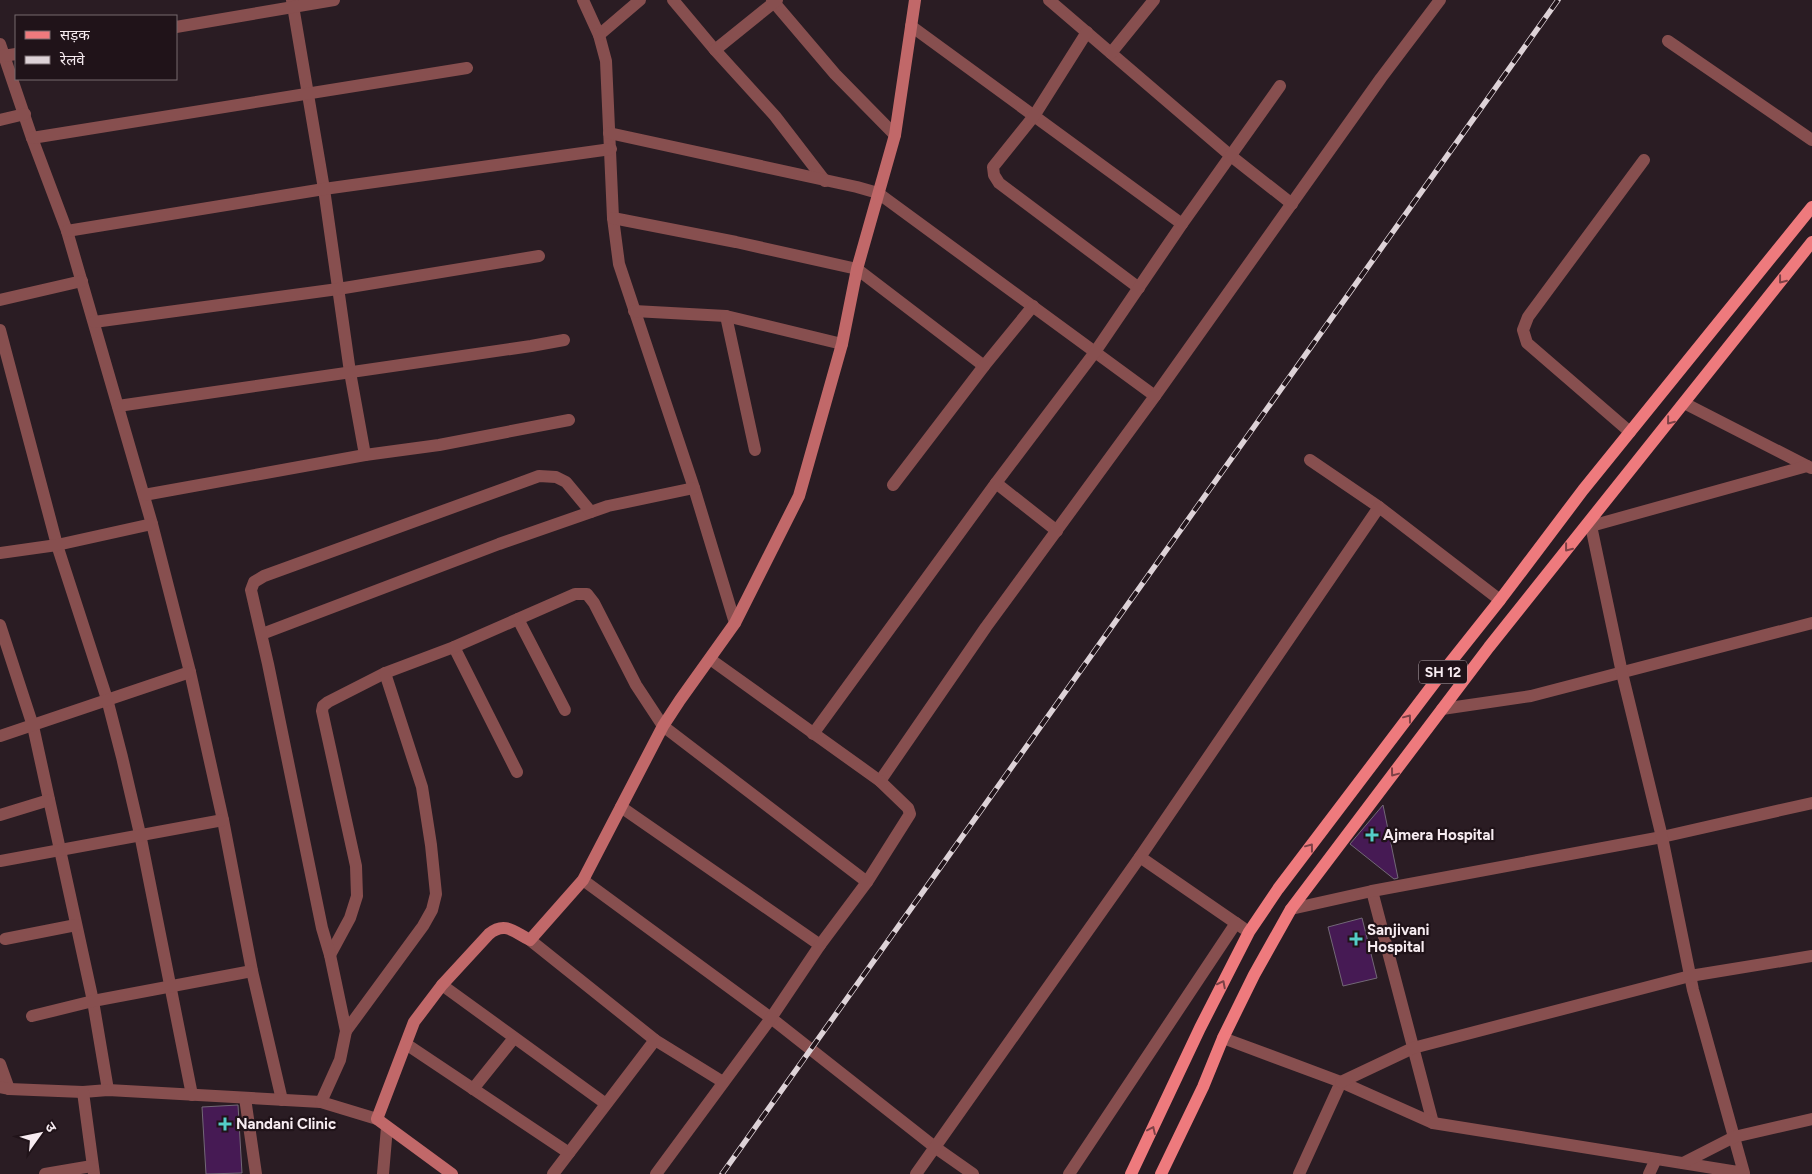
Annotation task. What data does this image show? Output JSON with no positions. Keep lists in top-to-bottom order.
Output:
{
  "streets": {
    "main road": ["SH 12"]
  },
  "places": {
    "health": ["Ajmera Hospital", "Sanjivani Hospital", "Nandani Clinic"]
  },
  "legend": ["सड़क", "रेलवे"],
  "north": "top right"
}
